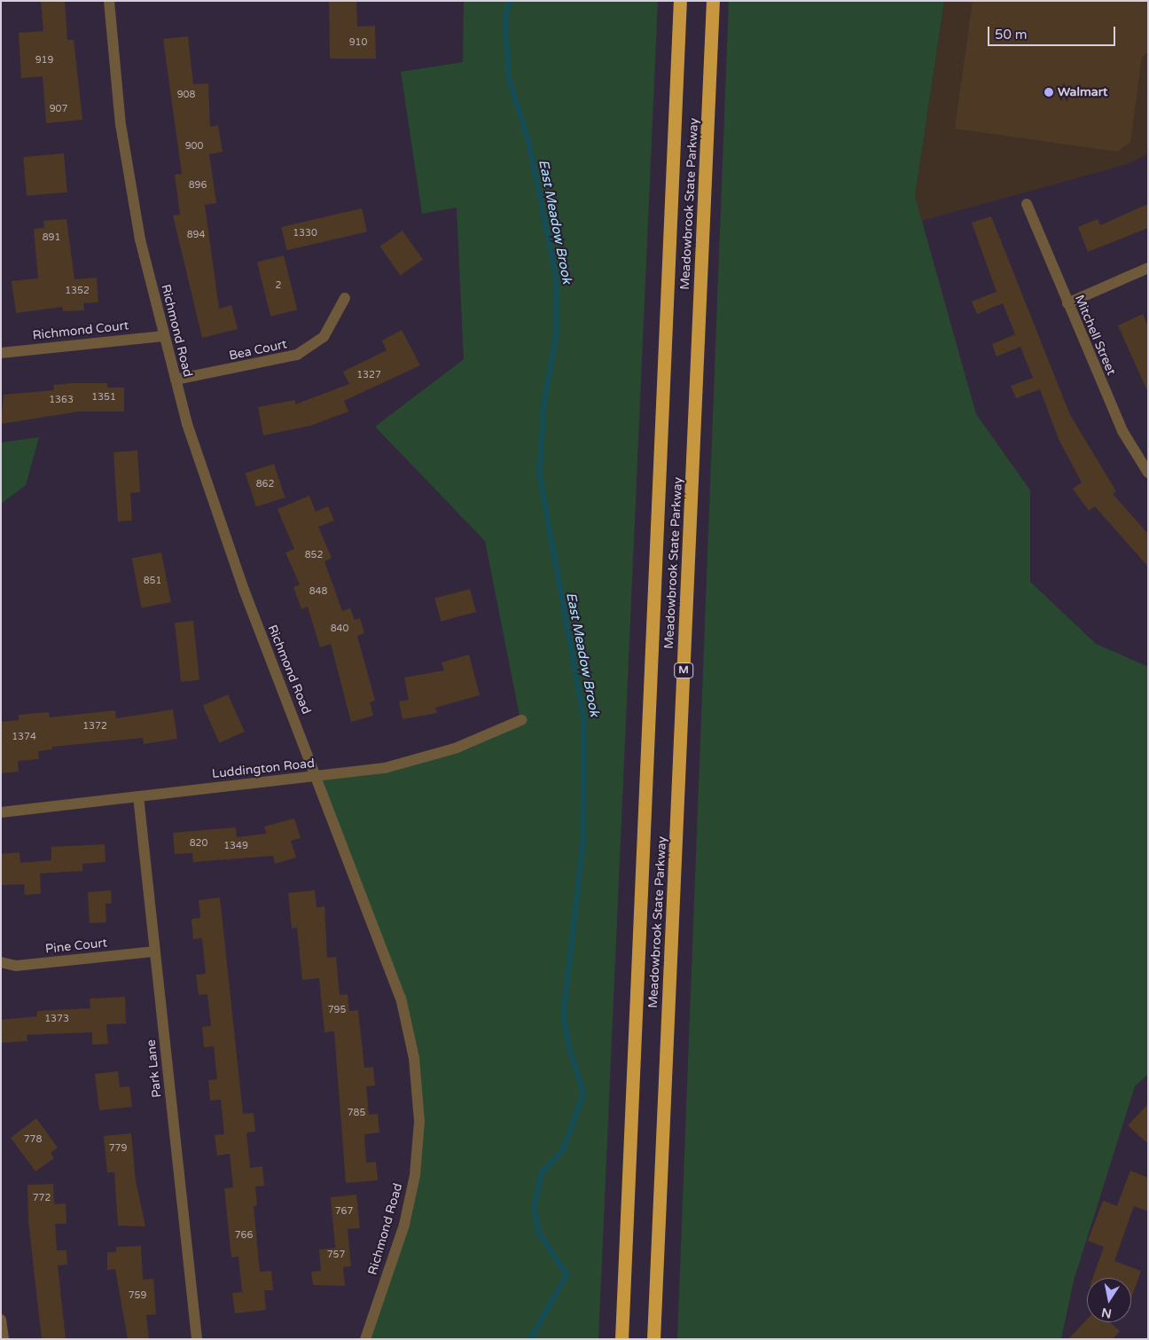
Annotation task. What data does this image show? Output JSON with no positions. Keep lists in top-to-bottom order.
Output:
{
  "streets": {
    "highway": ["Meadowbrook State Parkway", "M"],
    "street": [
      "Richmond Court",
      "Richmond Road",
      "Mitchell Street",
      "Bea Court",
      "Luddington Road",
      "Pine Court",
      "Park Lane"
    ]
  },
  "crossings": [
    ["Richmond Court", "Richmond Road"],
    ["Richmond Road", "Bea Court"],
    ["Richmond Road", "Luddington Road"],
    ["Luddington Road", "Park Lane"],
    ["Pine Court", "Park Lane"]
  ],
  "water": ["East Meadow Brook"],
  "places": ["Walmart"],
  "house_numbers": [
    "910",
    "919",
    "908",
    "907",
    "900",
    "896",
    "1330",
    "894",
    "891",
    "2",
    "1352",
    "1327",
    "1351",
    "1363",
    "862",
    "852",
    "851",
    "848",
    "840",
    "1372",
    "1374",
    "820",
    "1349",
    "795",
    "1373",
    "785",
    "778",
    "779",
    "772",
    "767",
    "766",
    "757",
    "759"
  ],
  "scale_bar": "50 m",
  "north": "bottom"
}
